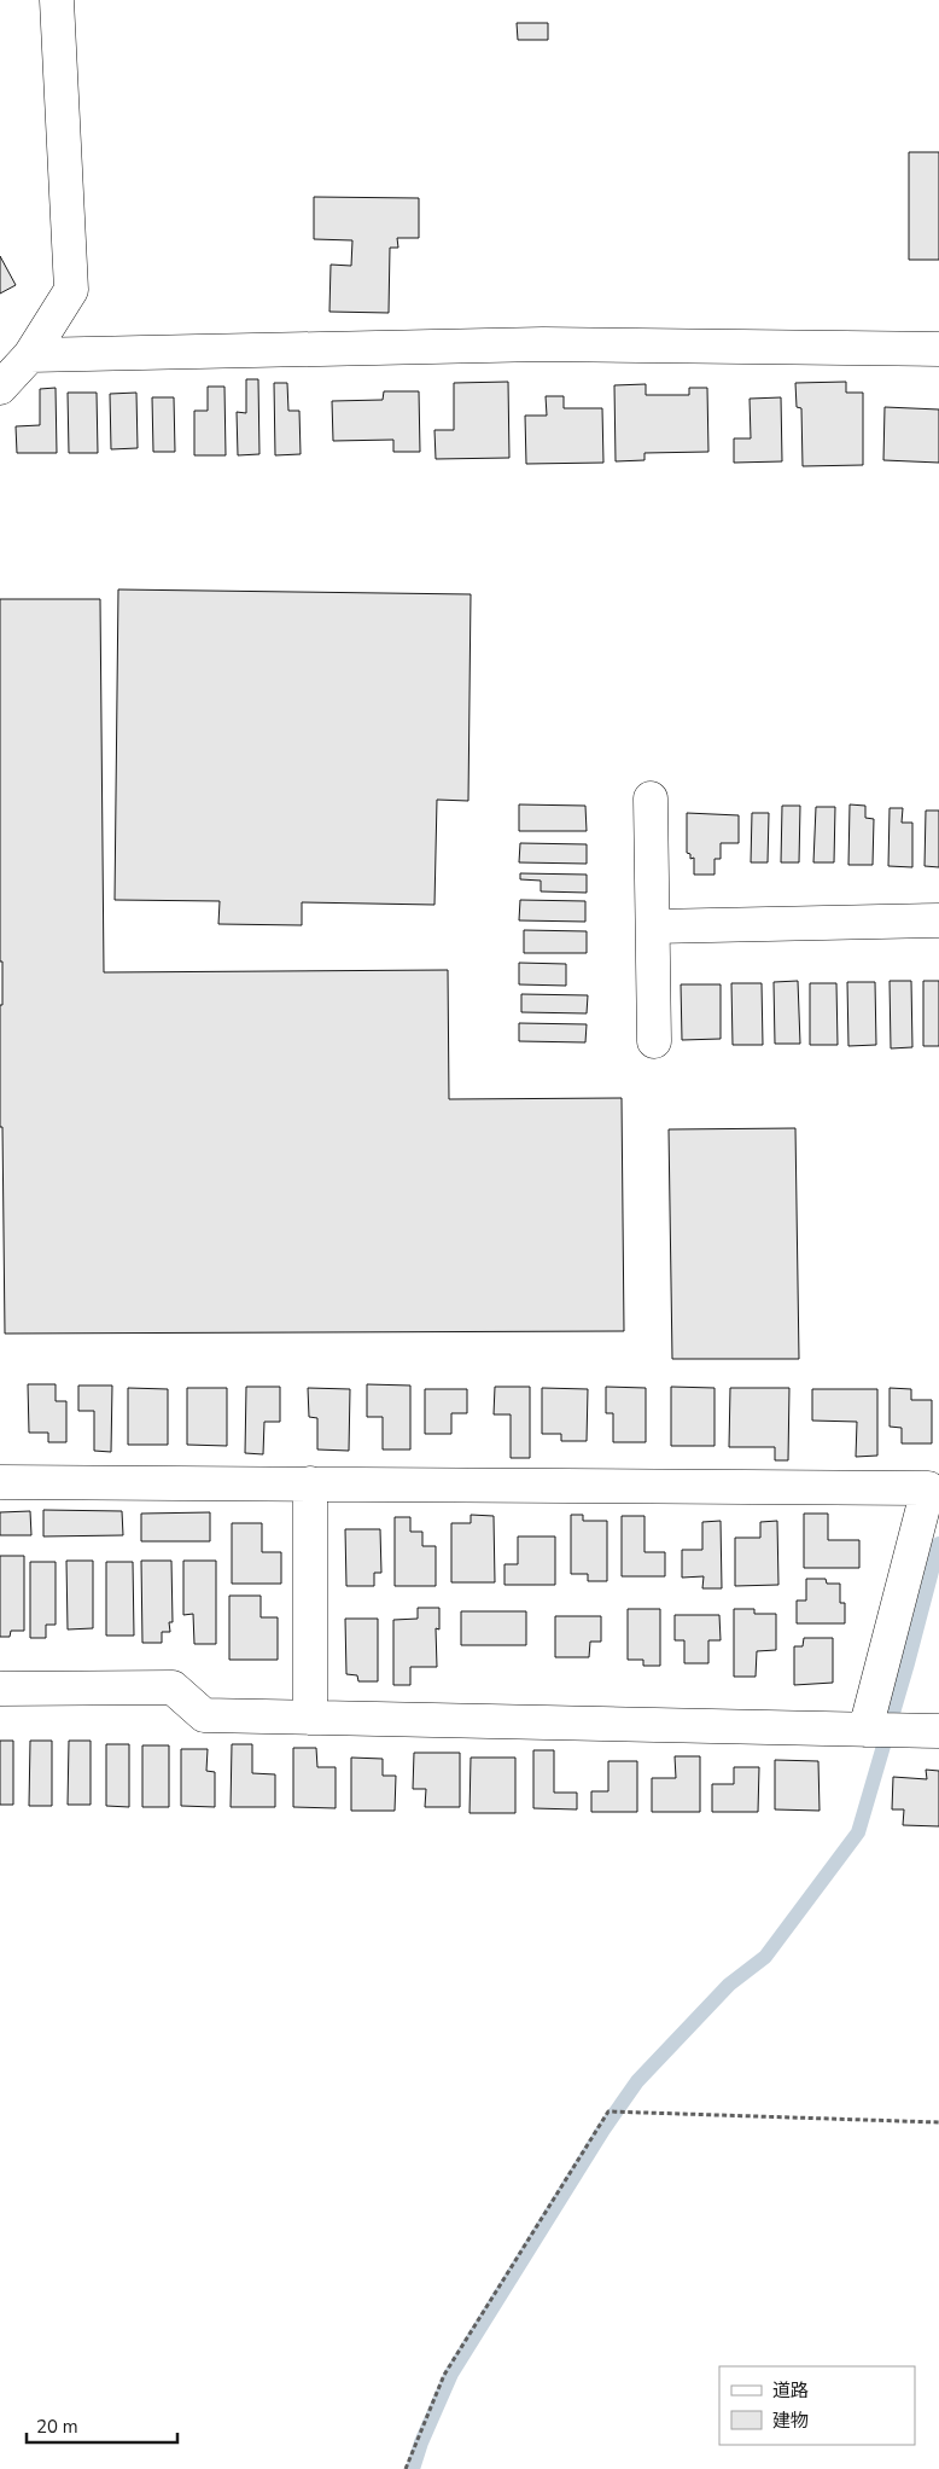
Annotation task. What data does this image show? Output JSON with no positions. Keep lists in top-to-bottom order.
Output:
{
  "legend": ["道路", "建物"],
  "scale_bar": "20 m"
}
